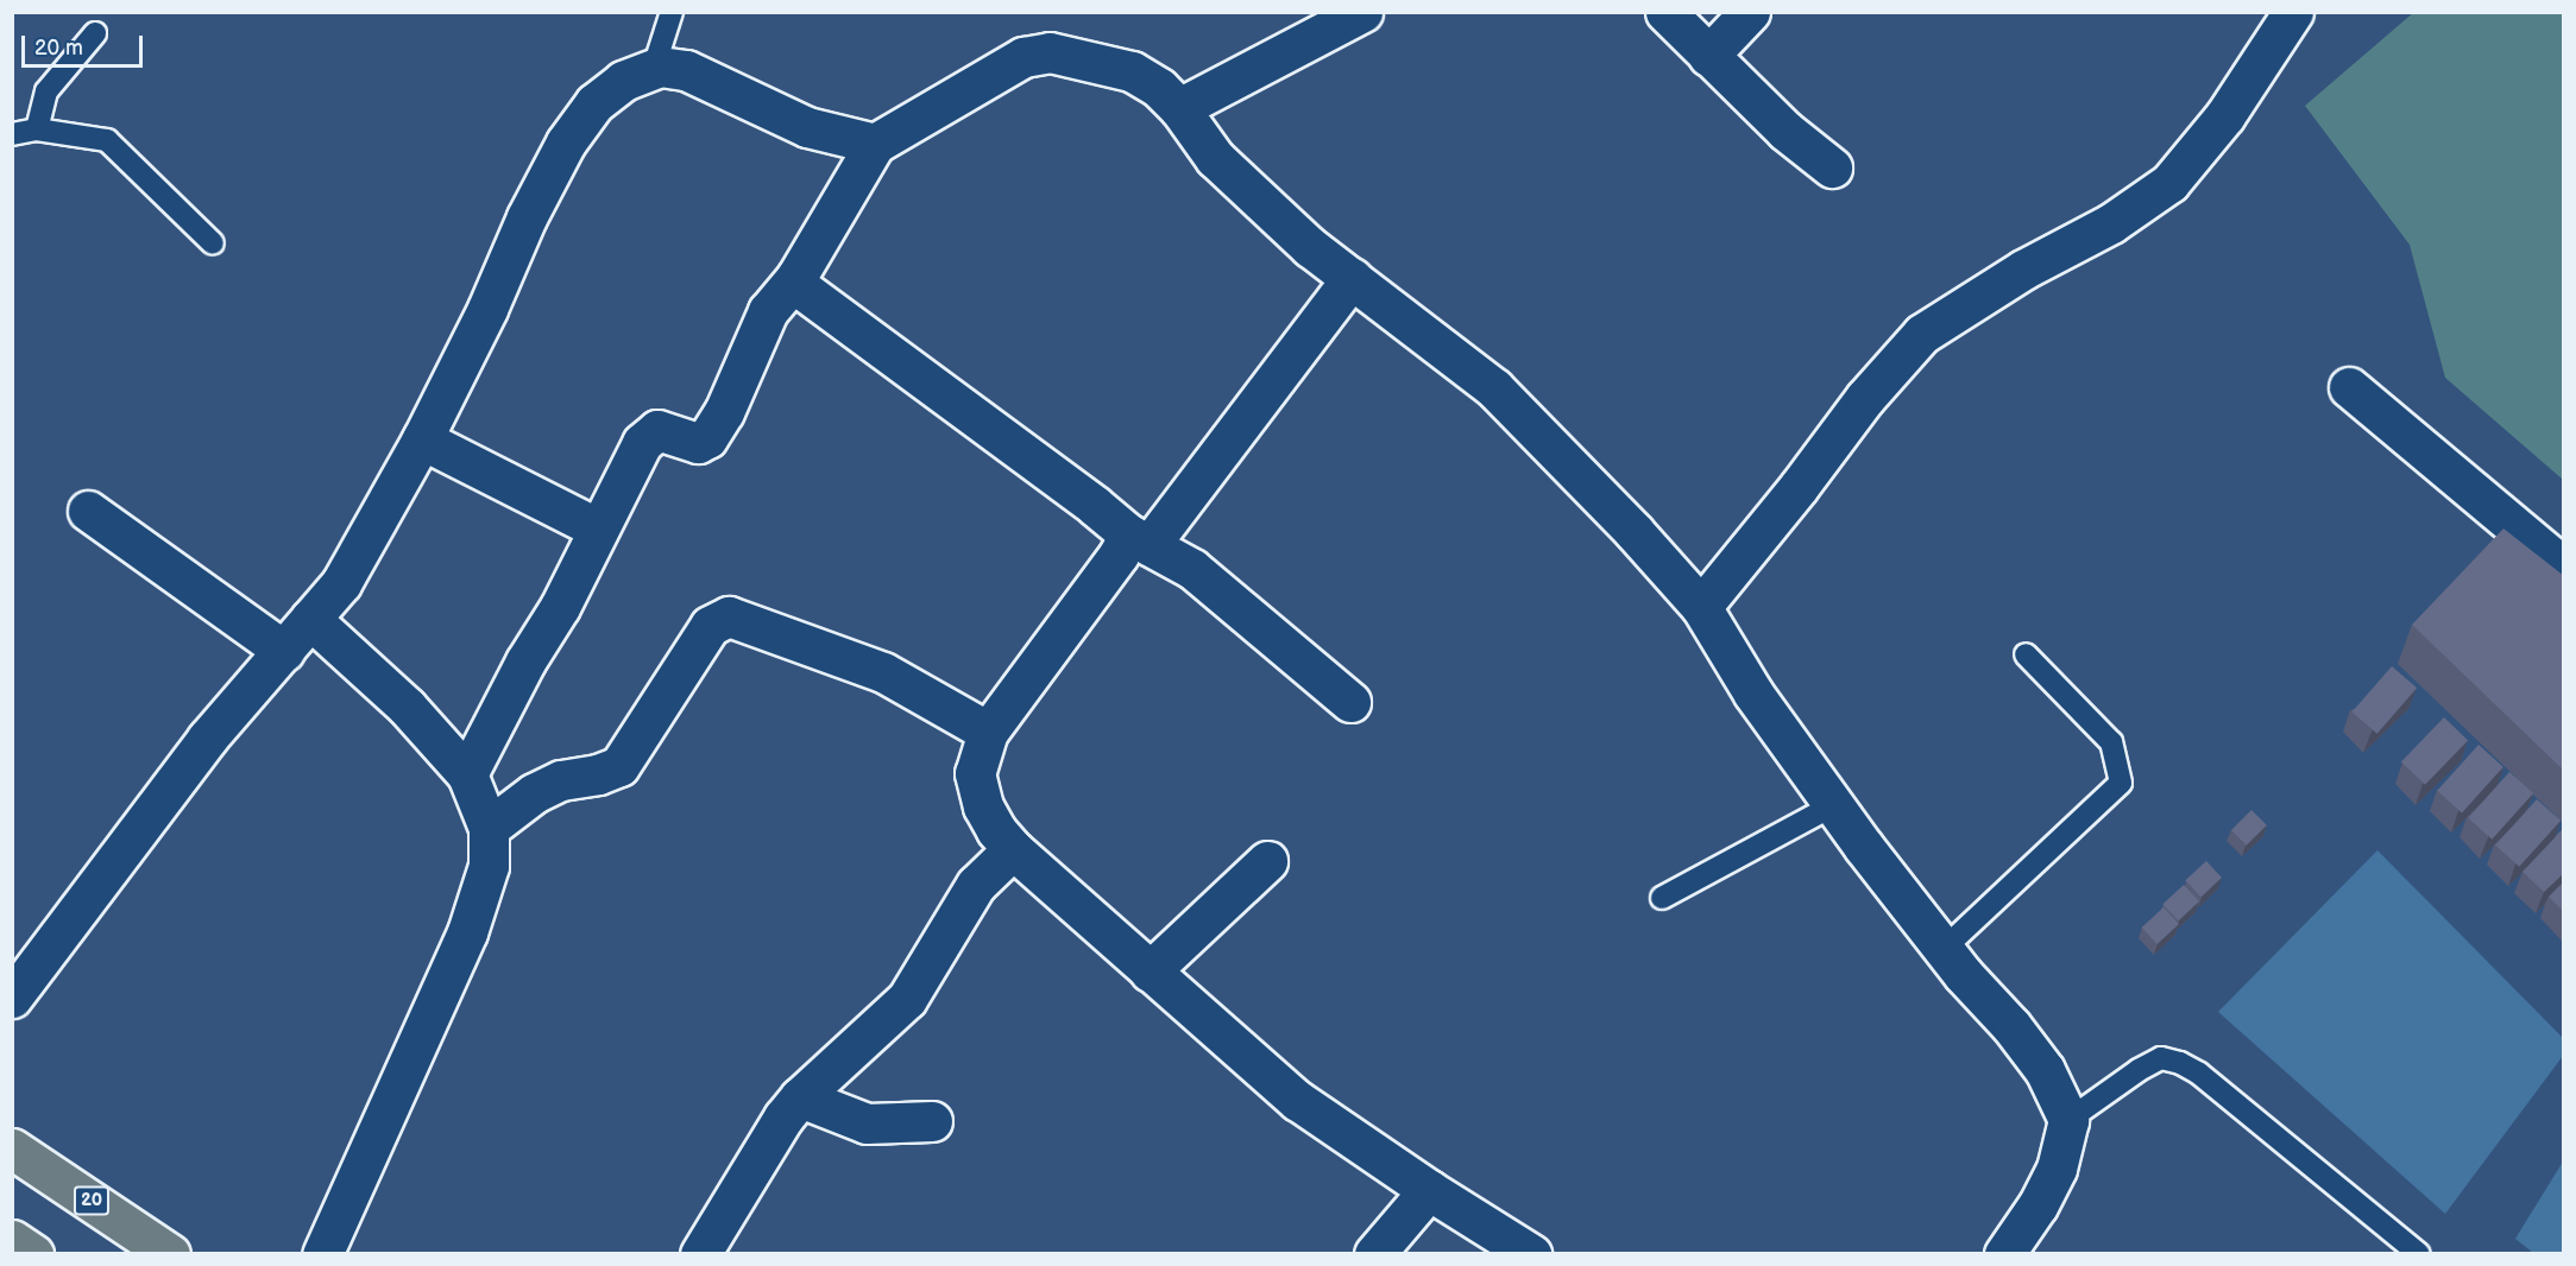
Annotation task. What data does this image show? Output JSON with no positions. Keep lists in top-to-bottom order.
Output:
{
  "streets": {
    "main road": ["20"]
  },
  "scale_bar": "20 m"
}
